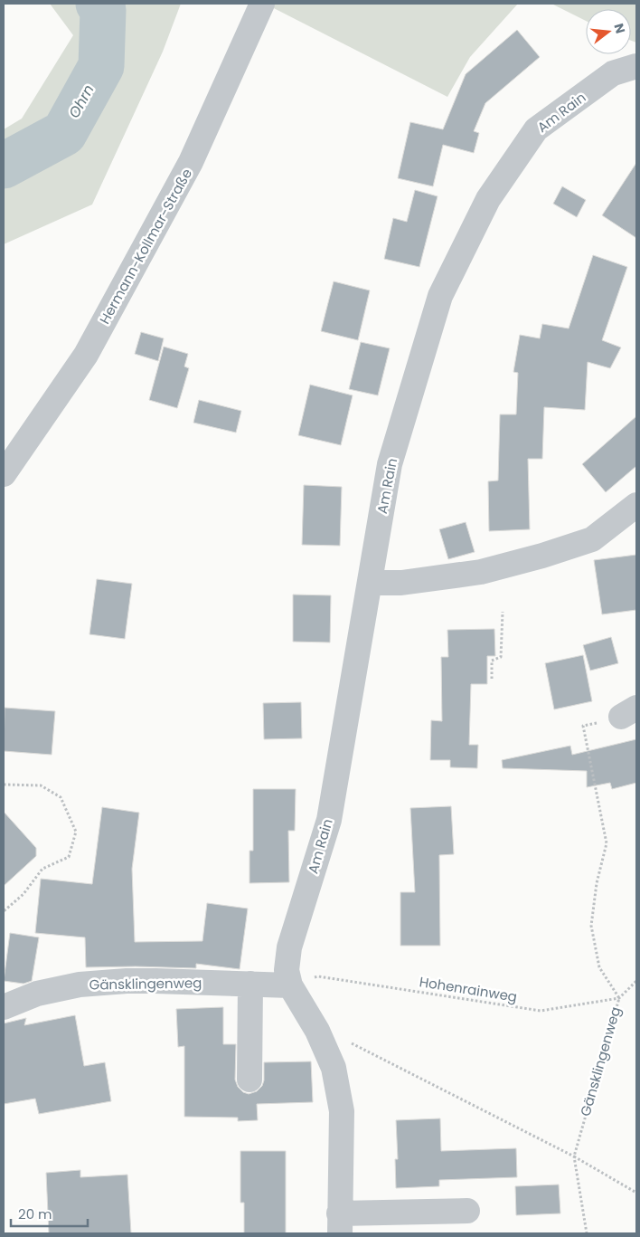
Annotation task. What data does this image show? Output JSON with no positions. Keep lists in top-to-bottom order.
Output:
{
  "streets": {
    "street": ["Am Rain", "Hermann-Kollmar-Straße", "Gänsklingenweg"],
    "path": ["Hohenrainweg"]
  },
  "crossings": [
    ["Am Rain", "Gänsklingenweg"],
    ["Am Rain", "Hohenrainweg"],
    ["Gänsklingenweg", "Hohenrainweg"]
  ],
  "water": ["Ohrn"],
  "scale_bar": "20 m",
  "north": "right"
}
